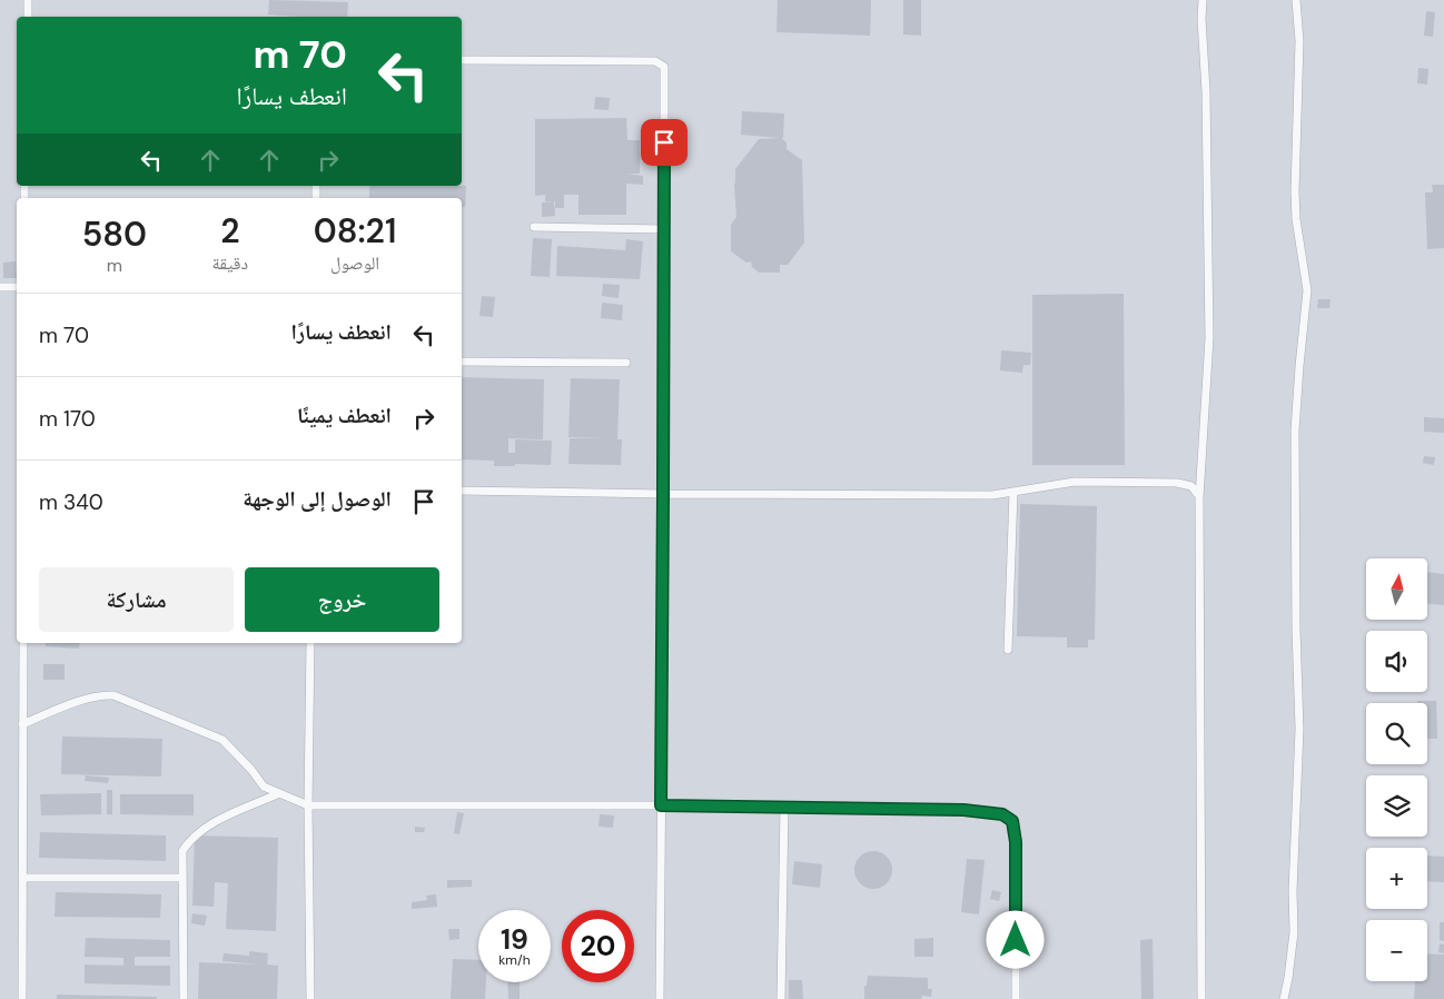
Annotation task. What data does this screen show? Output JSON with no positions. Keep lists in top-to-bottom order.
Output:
{
  "north": "top",
  "page": {
    "turn": ["70 m", "انعطف يسارًا"],
    "eta": [
      "08:21",
      "الوصول",
      "2",
      "دقيقة",
      "580",
      "m"
    ],
    "list": [
      {
        "name": "انعطف يسارًا",
        "value": "70 m"
      },
      {
        "name": "انعطف يمينًا",
        "value": "170 m"
      },
      {
        "name": "الوصول إلى الوجهة",
        "value": "340 m"
      }
    ],
    "buttons": ["خروج", "مشاركة"],
    "map_buttons": ["+", "−"],
    "speed": "19 km/h",
    "limit": "20"
  }
}
